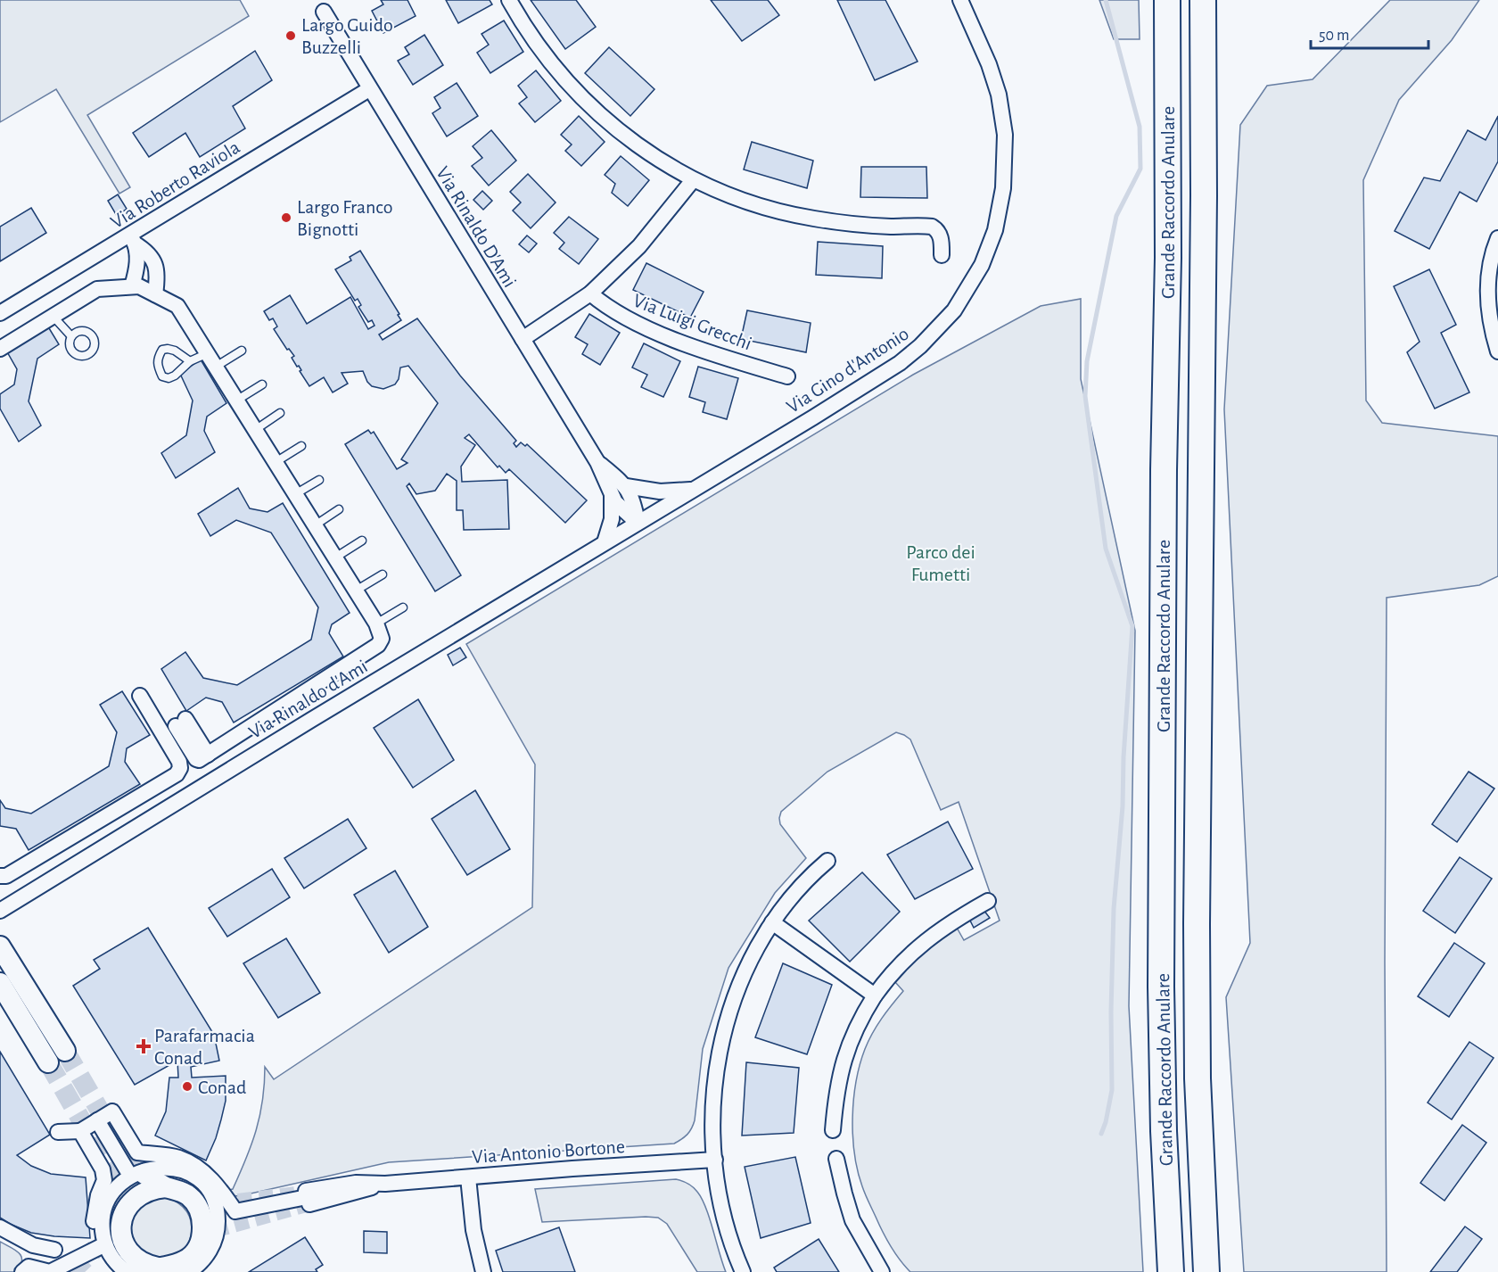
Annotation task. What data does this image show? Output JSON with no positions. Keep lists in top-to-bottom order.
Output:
{
  "streets": {
    "highway": ["Grande Raccordo Anulare"],
    "street": [
      "Via Roberto Raviola",
      "Via Rinaldo D'Ami",
      "Via Luigi Grecchi",
      "Via Gino d'Antonio",
      "Via Rinaldo d'Ami",
      "Via Antonio Bortone"
    ]
  },
  "crossings": [
    ["Via Roberto Raviola", "Via Rinaldo D'Ami"],
    ["Via Rinaldo D'Ami", "Via Gino d'Antonio"],
    ["Via Rinaldo D'Ami", "Via Rinaldo d'Ami"],
    ["Via Gino d'Antonio", "Via Rinaldo d'Ami"]
  ],
  "parks": ["Parco dei Fumetti"],
  "places": {
    "other": ["Largo Guido Buzzelli", "Largo Franco Bignotti", "Conad"],
    "health": ["Parafarmacia Conad"]
  },
  "scale_bar": "50 m"
}
